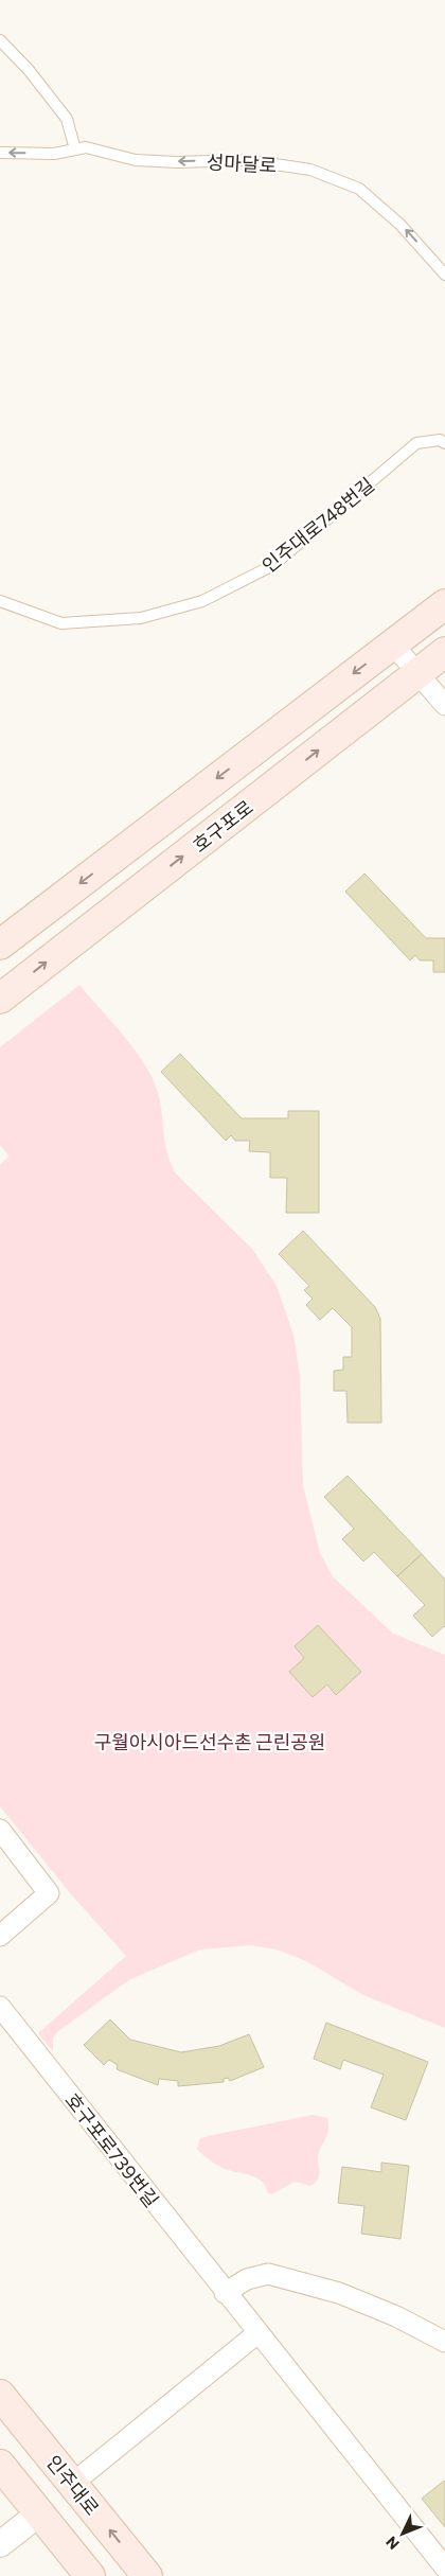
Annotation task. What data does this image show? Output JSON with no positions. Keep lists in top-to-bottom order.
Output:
{
  "streets": {
    "main road": ["호구포로", "인주대로"],
    "street": ["호구포로739번길"],
    "lane": ["성마달로", "인주대로748번길"]
  },
  "one_way": ["성마달로"],
  "parks": ["구월아시아드선수촌 근린공원"],
  "north": "bottom left"
}
